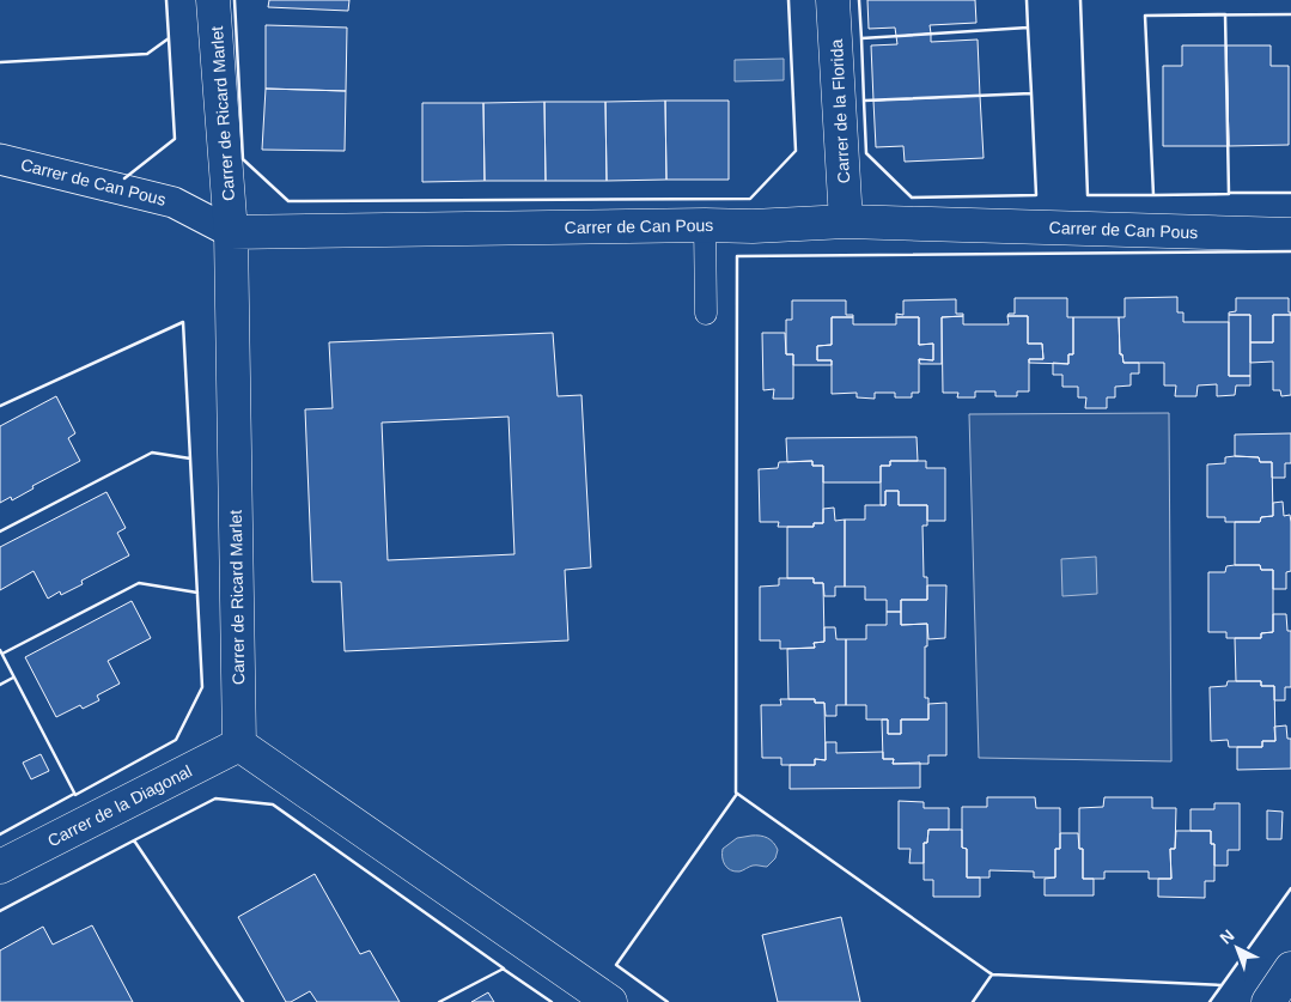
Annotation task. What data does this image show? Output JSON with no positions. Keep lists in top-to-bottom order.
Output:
{
  "streets": {
    "street": [
      "Carrer de la Florida",
      "Carrer de Ricard Marlet",
      "Carrer de Can Pous",
      "Carrer de la Diagonal"
    ]
  },
  "crossings": [
    ["Carrer de la Florida", "Carrer de Can Pous"],
    ["Carrer de Ricard Marlet", "Carrer de Can Pous"],
    ["Carrer de Ricard Marlet", "Carrer de la Diagonal"]
  ],
  "north": "top left"
}
